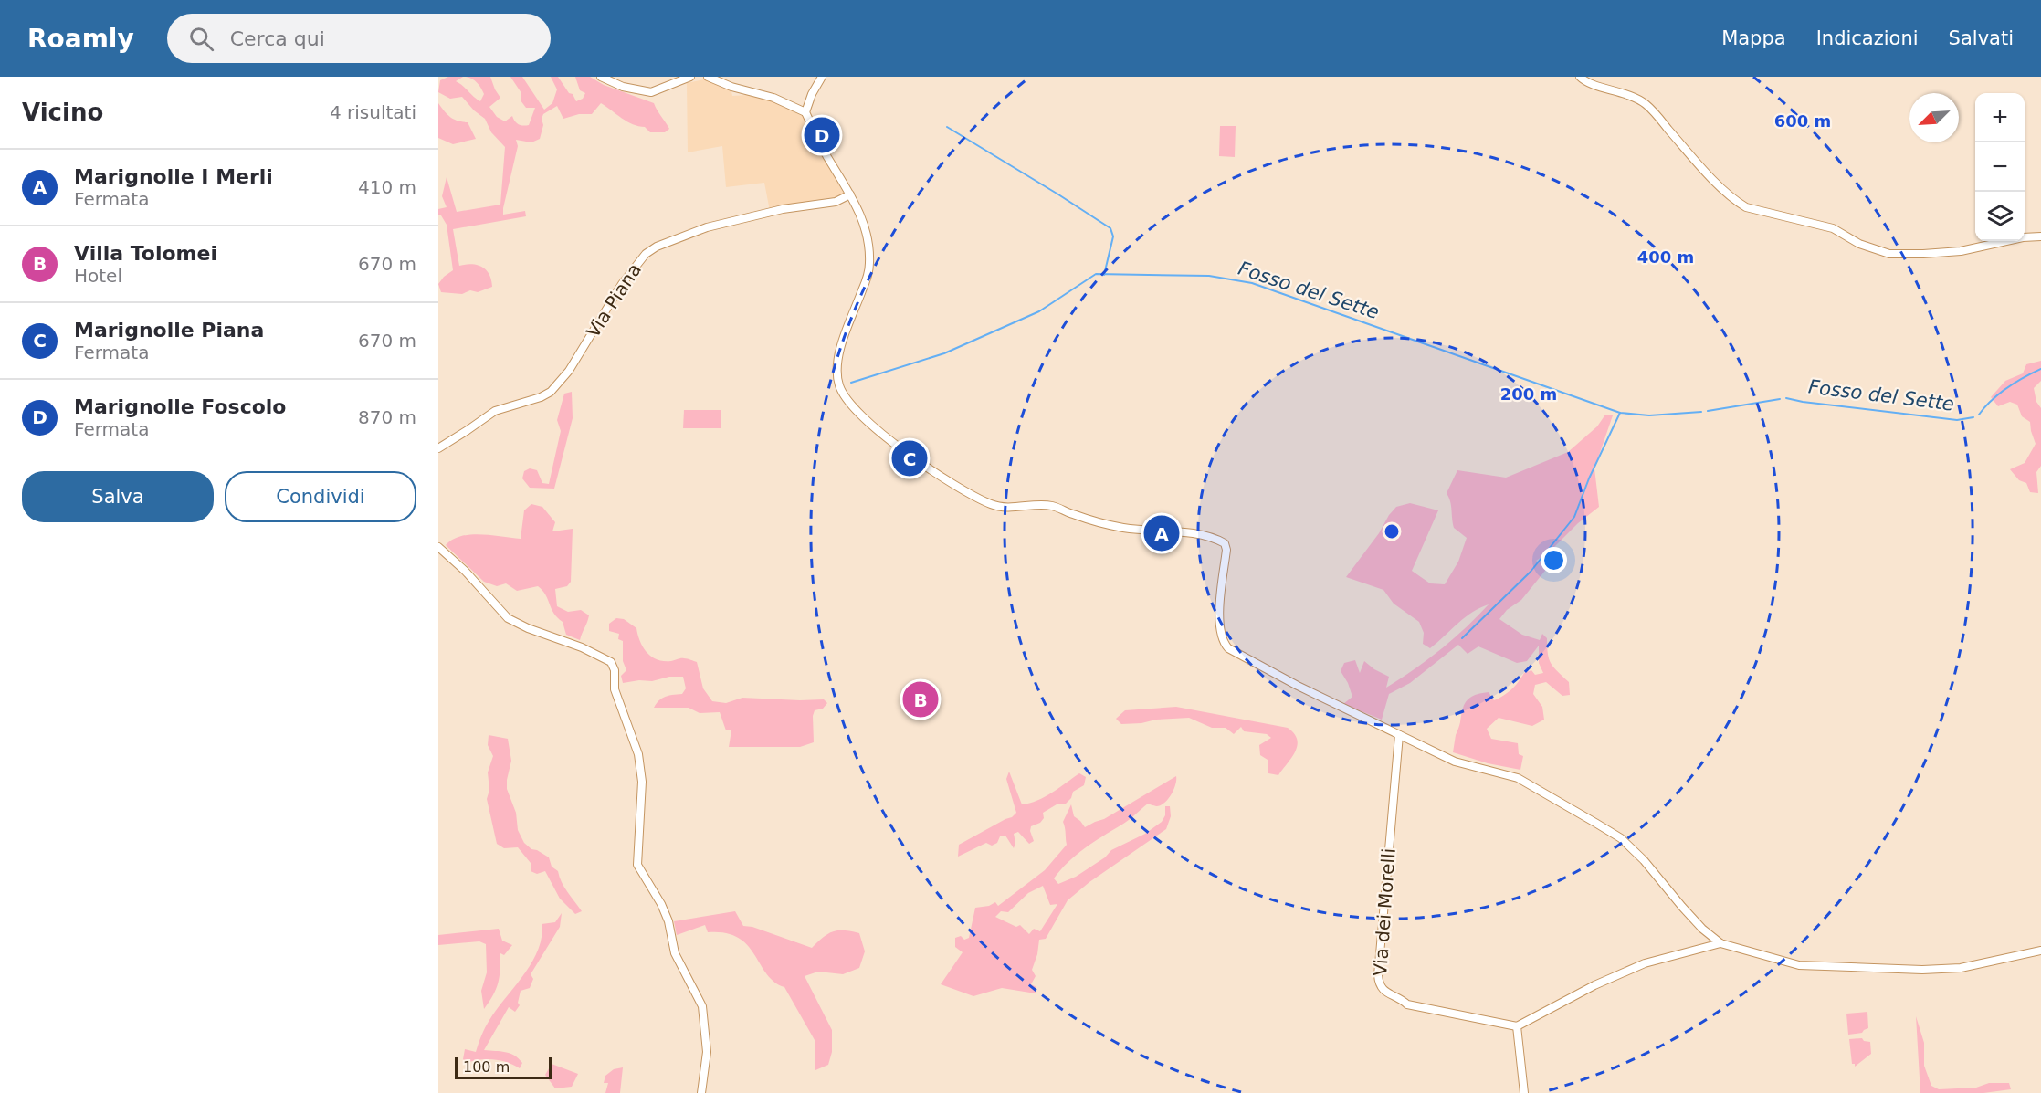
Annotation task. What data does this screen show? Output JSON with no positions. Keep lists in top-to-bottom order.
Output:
{
  "streets": {
    "street": ["Via Piana", "Via dei Morelli"]
  },
  "water": ["Fosso del Sette"],
  "scale_bar": "100 m",
  "north": "bottom left",
  "page": {
    "header": "Roamly",
    "search": "Cerca qui",
    "nav": ["Mappa", "Indicazioni", "Salvati"],
    "heading": ["Vicino", "4 risultati"],
    "map_buttons": ["+", "−"],
    "pins": [
      "D",
      "C",
      "A",
      "B"
    ],
    "list": [
      {
        "mark": "A",
        "name": "Marignolle I Merli",
        "note": "Fermata",
        "value": "410 m"
      },
      {
        "mark": "B",
        "name": "Villa Tolomei",
        "note": "Hotel",
        "value": "670 m"
      },
      {
        "mark": "C",
        "name": "Marignolle Piana",
        "note": "Fermata",
        "value": "670 m"
      },
      {
        "mark": "D",
        "name": "Marignolle Foscolo",
        "note": "Fermata",
        "value": "870 m"
      }
    ],
    "buttons": ["Salva", "Condividi"],
    "scale": "100 m"
  },
  "rings": ["600 m", "400 m", "200 m"]
}
